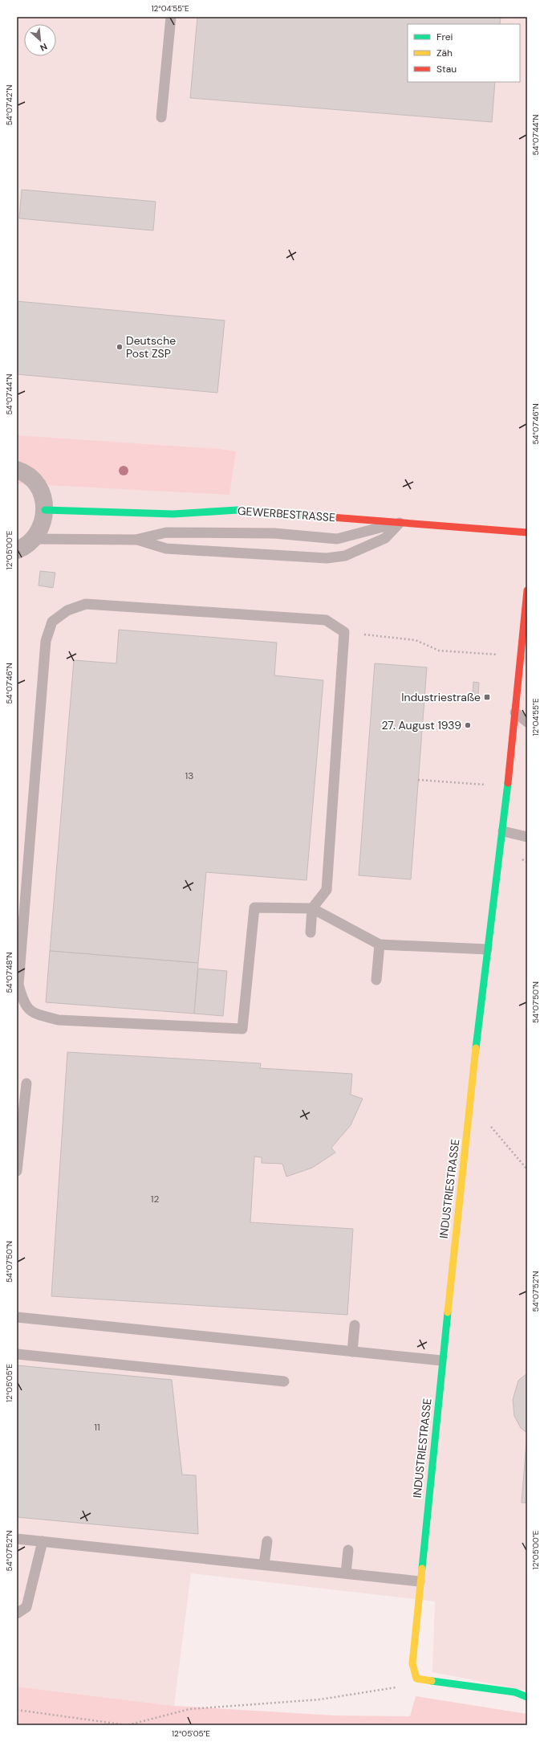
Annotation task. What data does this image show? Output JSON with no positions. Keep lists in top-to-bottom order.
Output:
{
  "streets": {
    "street": ["GEWERBESTRASSE", "INDUSTRIESTRASSE"]
  },
  "places": {
    "other": ["Deutsche Post ZSP", "27. August 1939"],
    "transit": ["Industriestraße"]
  },
  "house_numbers": ["13", "12", "11"],
  "legend": ["Frei", "Zäh", "Stau"],
  "north": "bottom right",
  "coordinates": [
    "12°04'55\"E",
    "54°07'42\"N",
    "54°07'44\"N",
    "54°07'46\"N",
    "12°05'00\"E",
    "54°07'48\"N",
    "54°07'50\"N",
    "54°07'52\"N",
    "12°05'05\"E"
  ]
}
